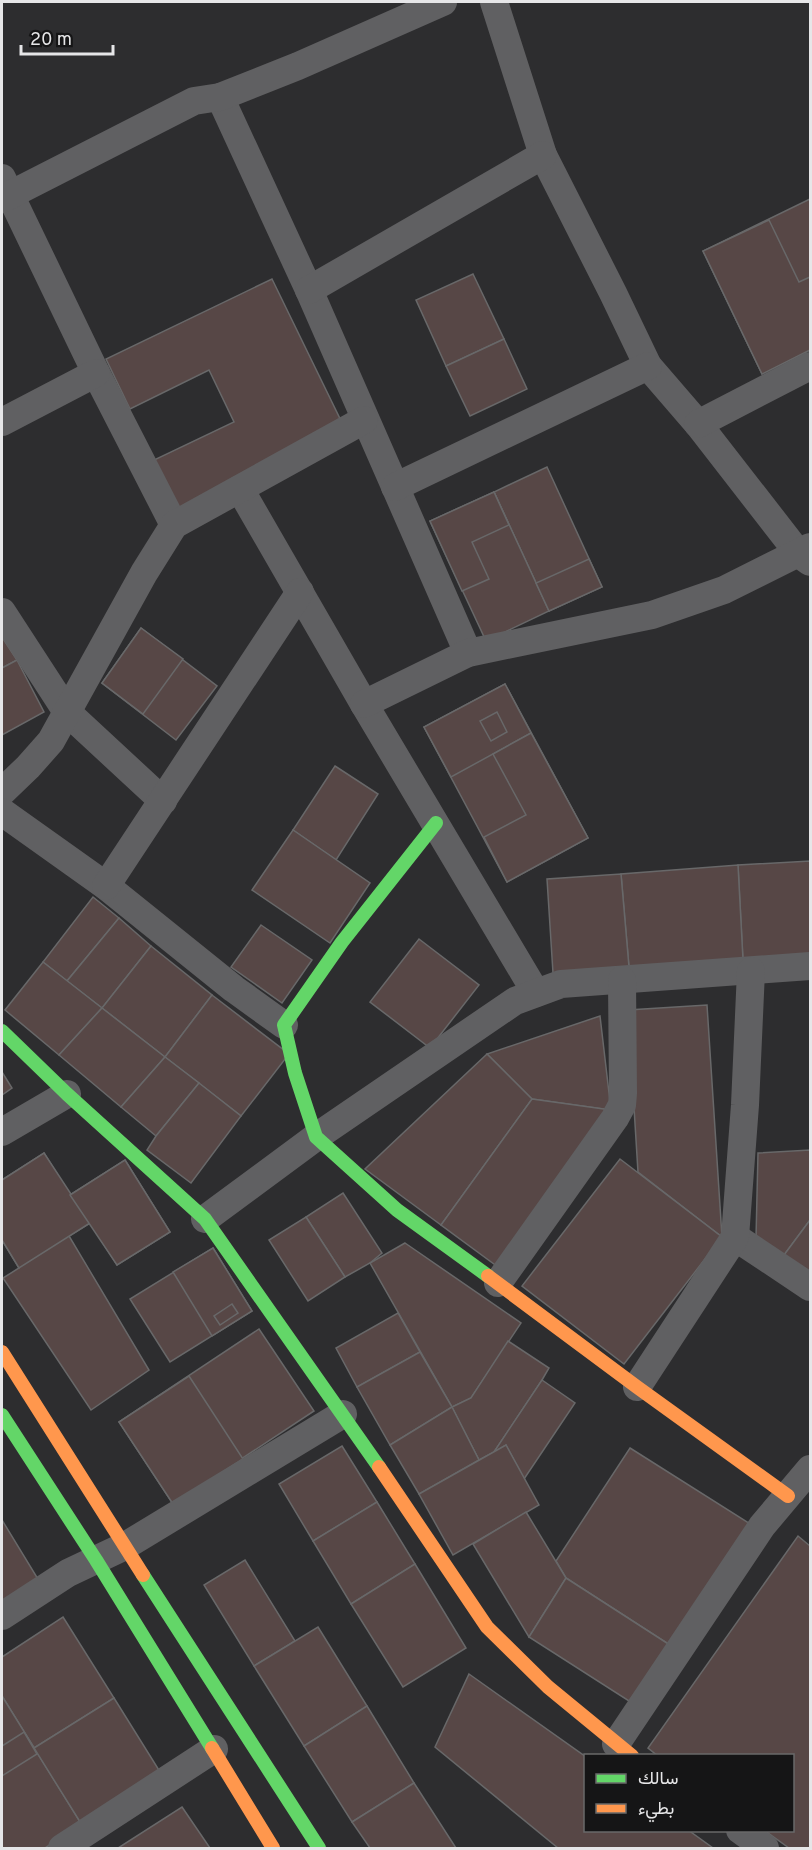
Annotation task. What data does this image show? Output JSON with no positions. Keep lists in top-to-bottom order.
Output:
{
  "legend": ["سالك", "بطيء"],
  "scale_bar": "20 m"
}
